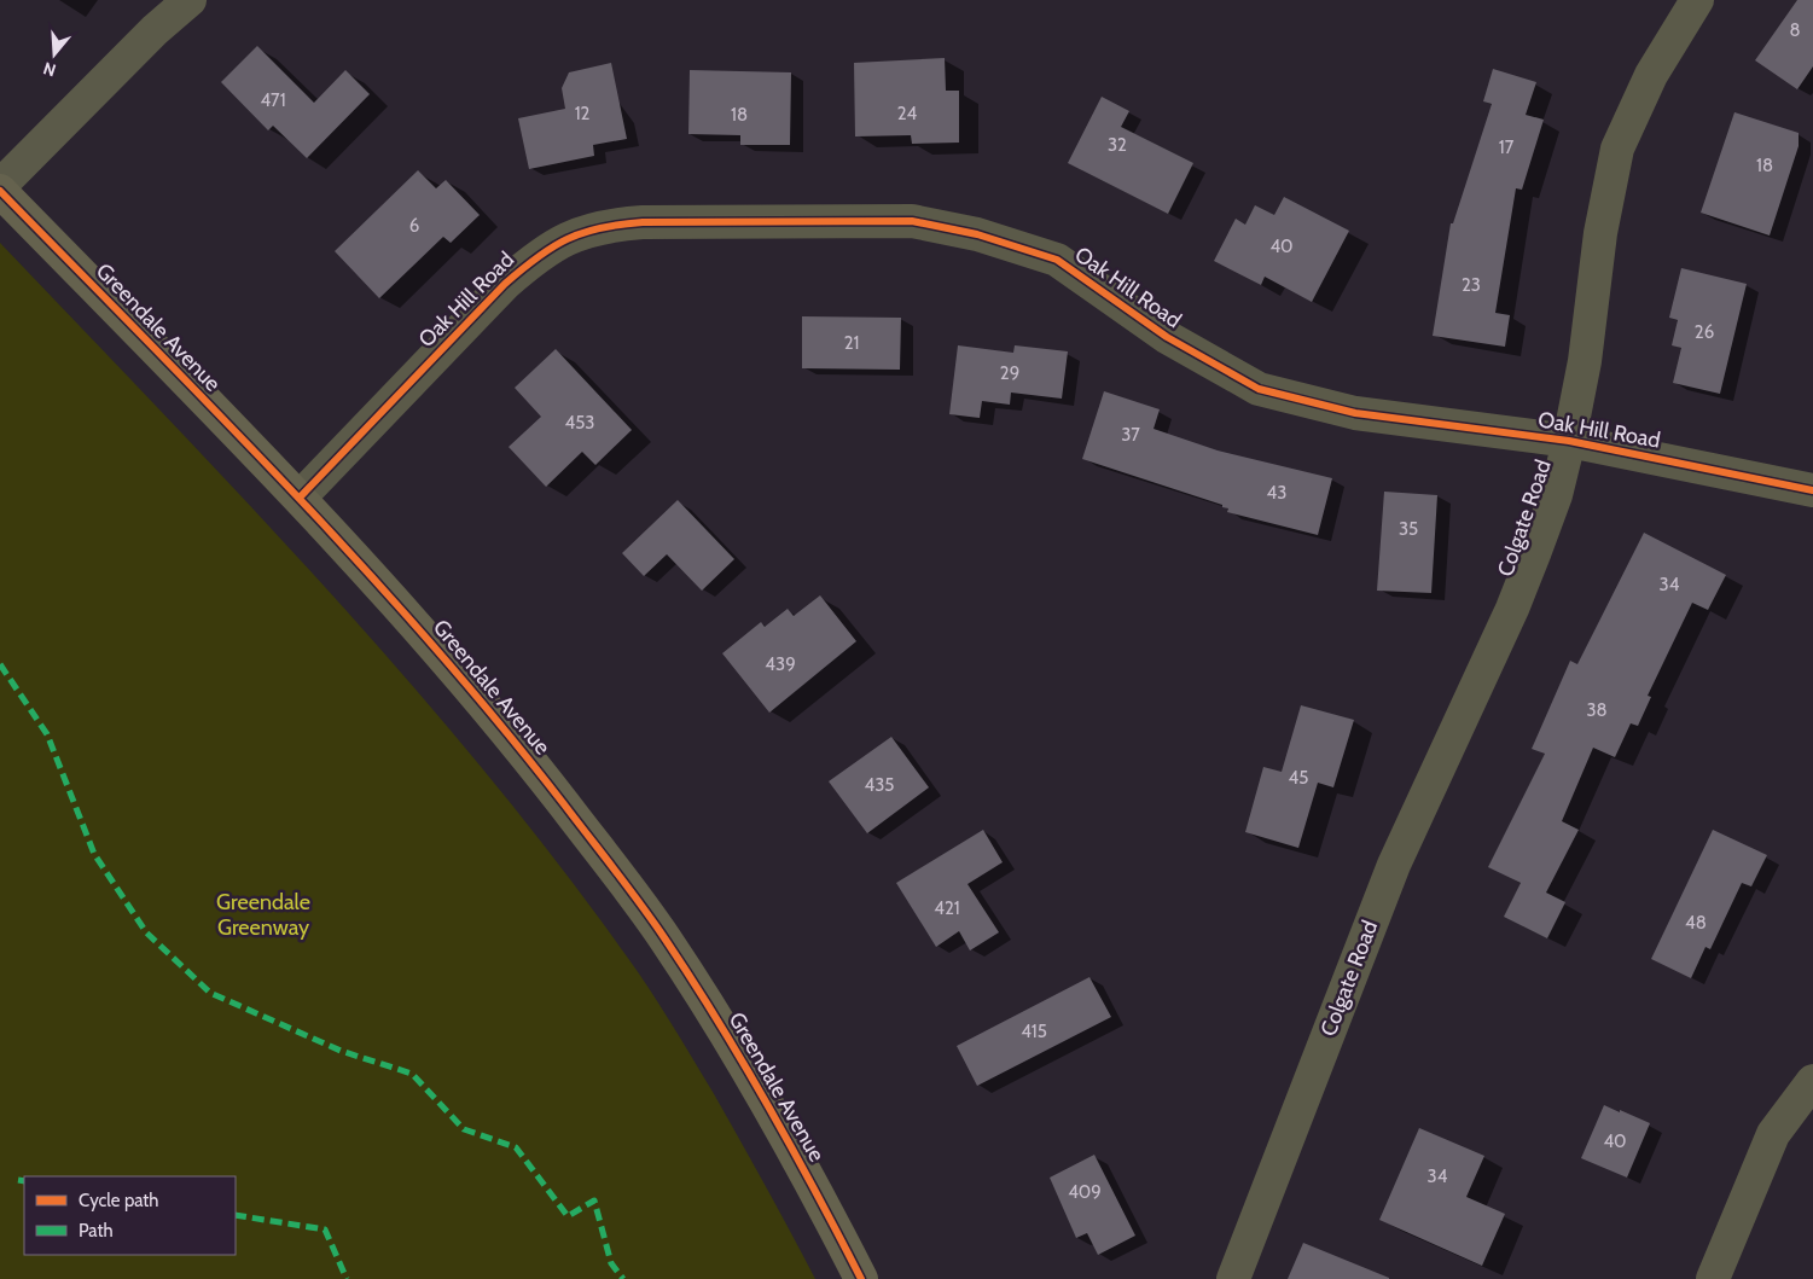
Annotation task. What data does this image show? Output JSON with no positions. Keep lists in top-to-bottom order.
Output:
{
  "streets": {
    "main road": ["Greendale Avenue"],
    "street": ["Oak Hill Road", "Colgate Road"]
  },
  "crossings": [
    ["Oak Hill Road", "Greendale Avenue"],
    ["Oak Hill Road", "Colgate Road"]
  ],
  "parks": ["Greendale Greenway"],
  "house_numbers": [
    "8",
    "471",
    "12",
    "24",
    "18",
    "32",
    "17",
    "18",
    "6",
    "40",
    "23",
    "26",
    "21",
    "29",
    "453",
    "37",
    "43",
    "35",
    "34",
    "439",
    "38",
    "45",
    "435",
    "421",
    "48",
    "415",
    "40",
    "34",
    "409"
  ],
  "legend": ["Cycle path", "Path"],
  "north": "bottom"
}
